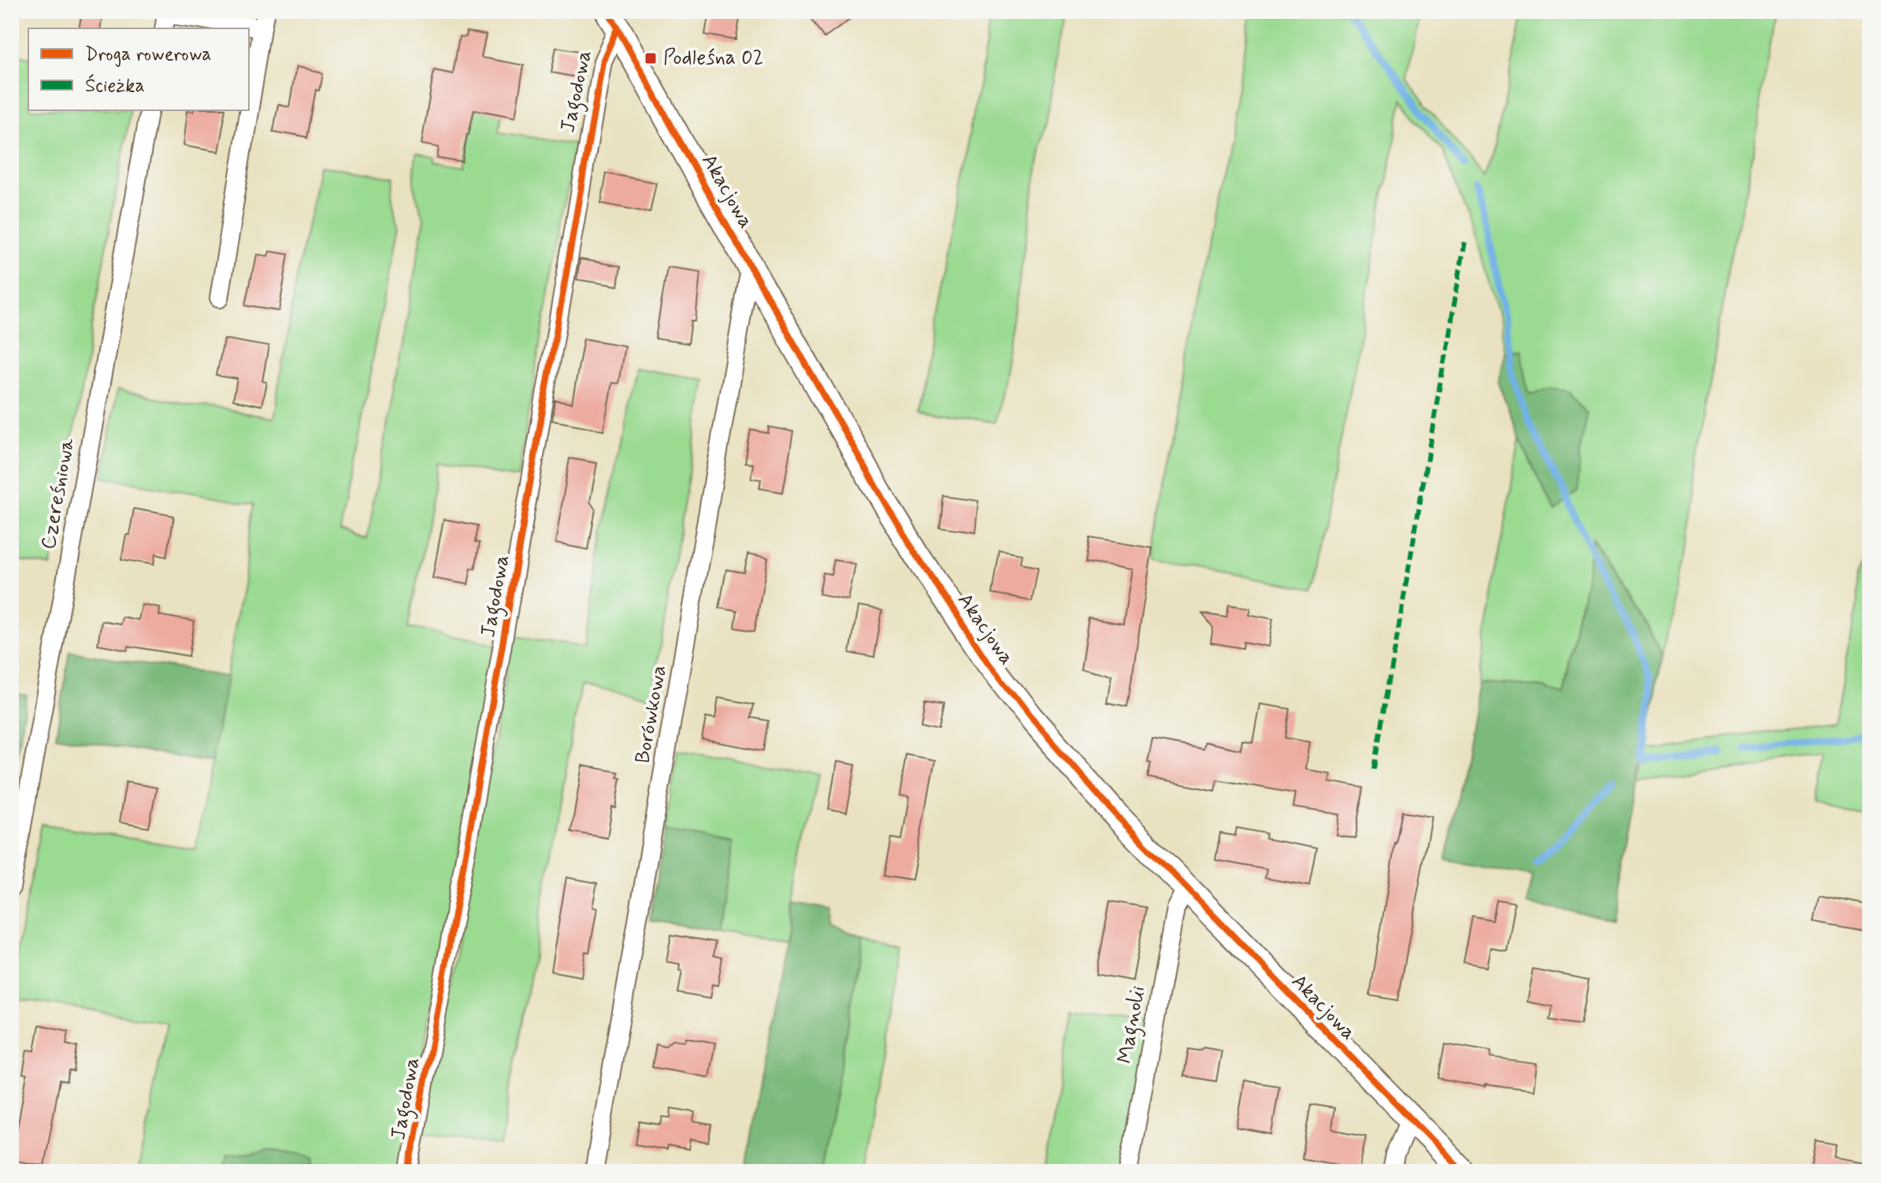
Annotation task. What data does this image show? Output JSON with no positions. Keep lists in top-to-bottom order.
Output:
{
  "streets": {
    "street": [
      "Jagodowa",
      "Akacjowa",
      "Czereśniowa",
      "Borówkowa",
      "Magnolii"
    ]
  },
  "crossings": [
    ["Jagodowa", "Akacjowa"],
    ["Akacjowa", "Borówkowa"],
    ["Akacjowa", "Magnolii"]
  ],
  "places": {
    "transit": ["Podleśna 02"]
  },
  "legend": ["Droga rowerowa", "Ścieżka"]
}
